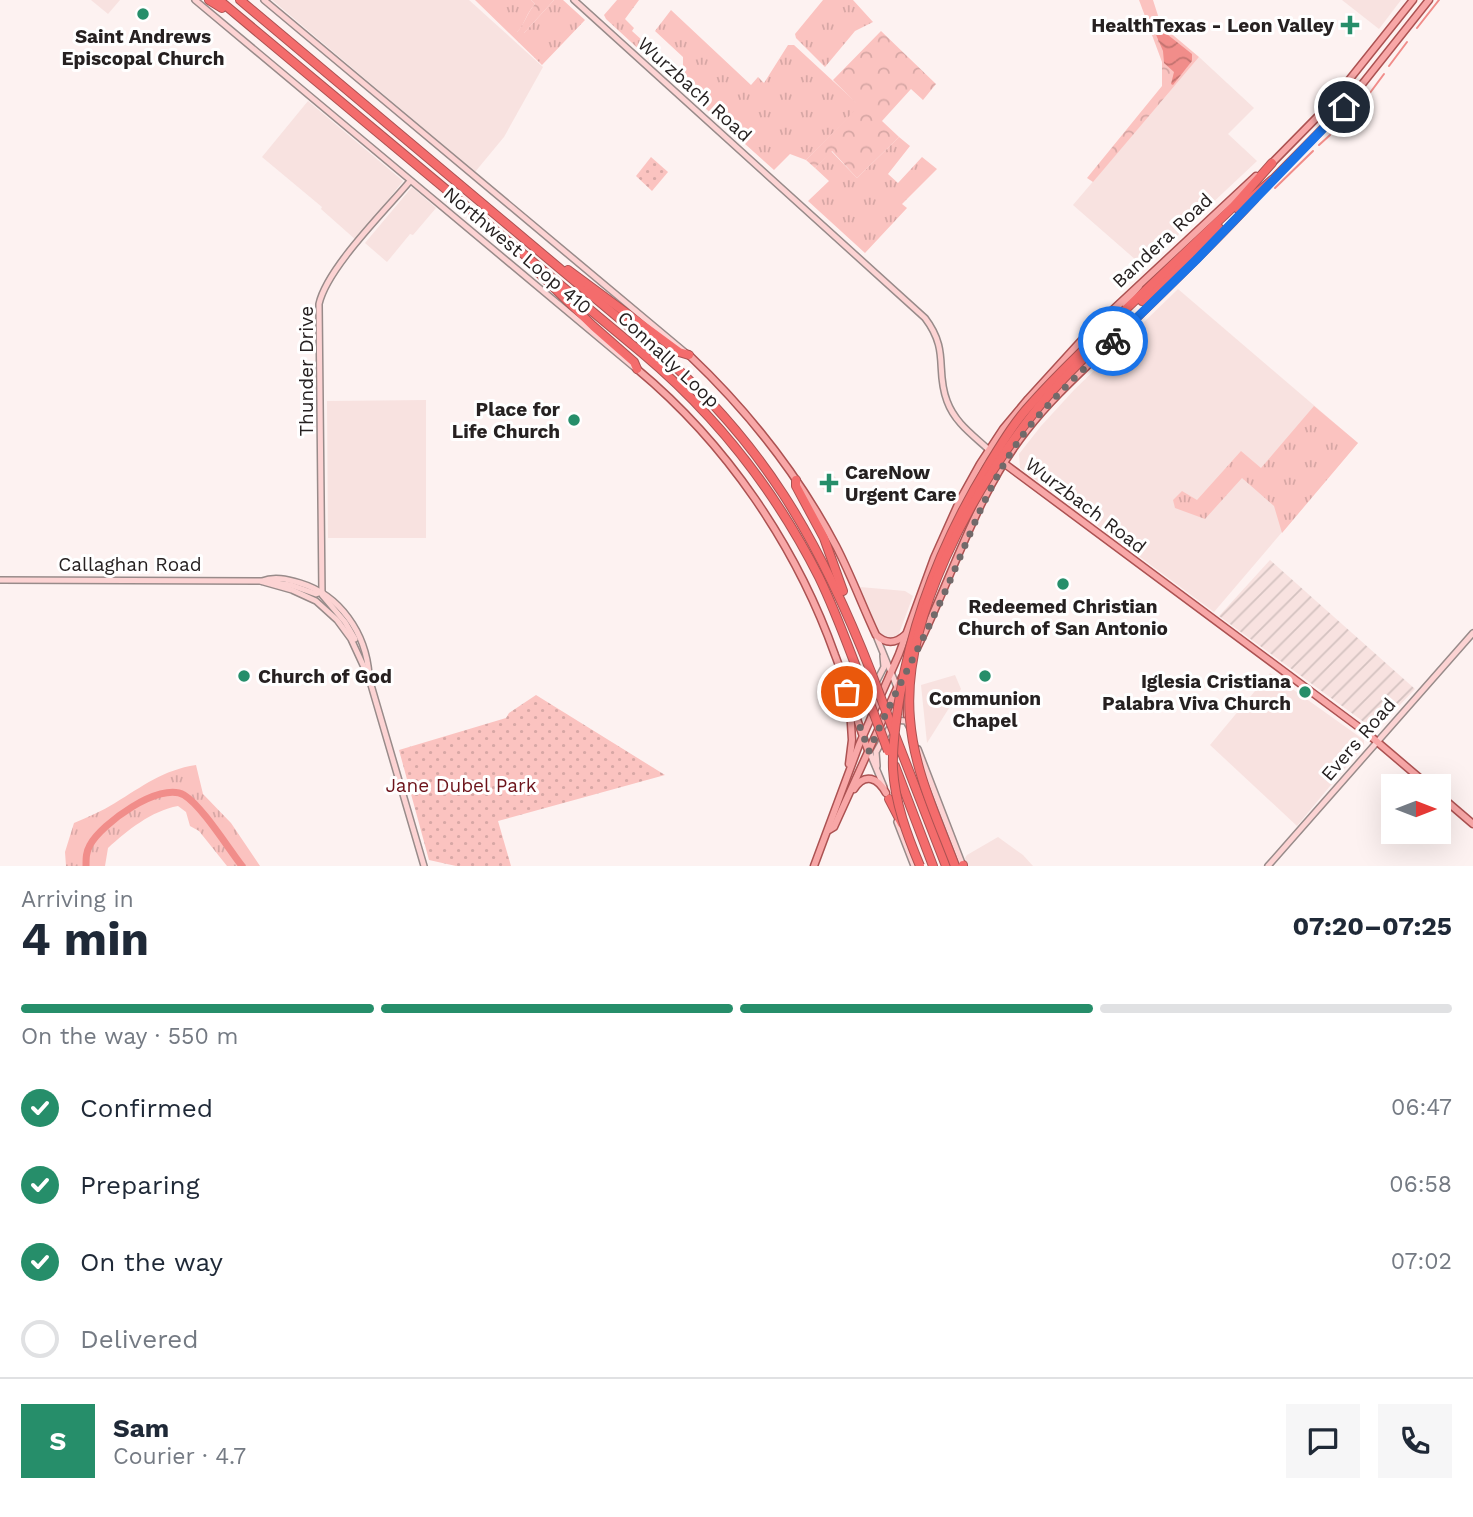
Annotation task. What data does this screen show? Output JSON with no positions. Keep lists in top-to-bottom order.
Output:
{
  "streets": {
    "highway": ["Connally Loop"],
    "main road": [
      "Wurzbach Road",
      "Bandera Road",
      "Northwest Loop 410",
      "Thunder Drive",
      "Callaghan Road",
      "Evers Road"
    ]
  },
  "crossings": [
    ["Wurzbach Road", "Bandera Road"],
    ["Wurzbach Road", "Evers Road"],
    ["Bandera Road", "Northwest Loop 410"],
    ["Northwest Loop 410", "Thunder Drive"],
    ["Thunder Drive", "Callaghan Road"]
  ],
  "parks": ["Jane Dubel Park"],
  "places": {
    "other": [
      "Saint Andrews Episcopal Church",
      "Place for Life Church",
      "Redeemed Christian Church of San Antonio",
      "Church of God",
      "Communion Chapel",
      "Iglesia Cristiana Palabra Viva Church"
    ],
    "health": ["HealthTexas - Leon Valley", "CareNow Urgent Care"]
  },
  "north": "right",
  "page": {
    "heading": ["4 min", "Arriving in", "07:20–07:25"],
    "panel": ["Sam", "Courier · 4.7"],
    "bar": "On the way · 550 m",
    "list": [
      ["Confirmed", "06:47"],
      ["Preparing", "06:58"],
      ["On the way", "07:02"],
      "Delivered"
    ],
    "round": "S"
  }
}
